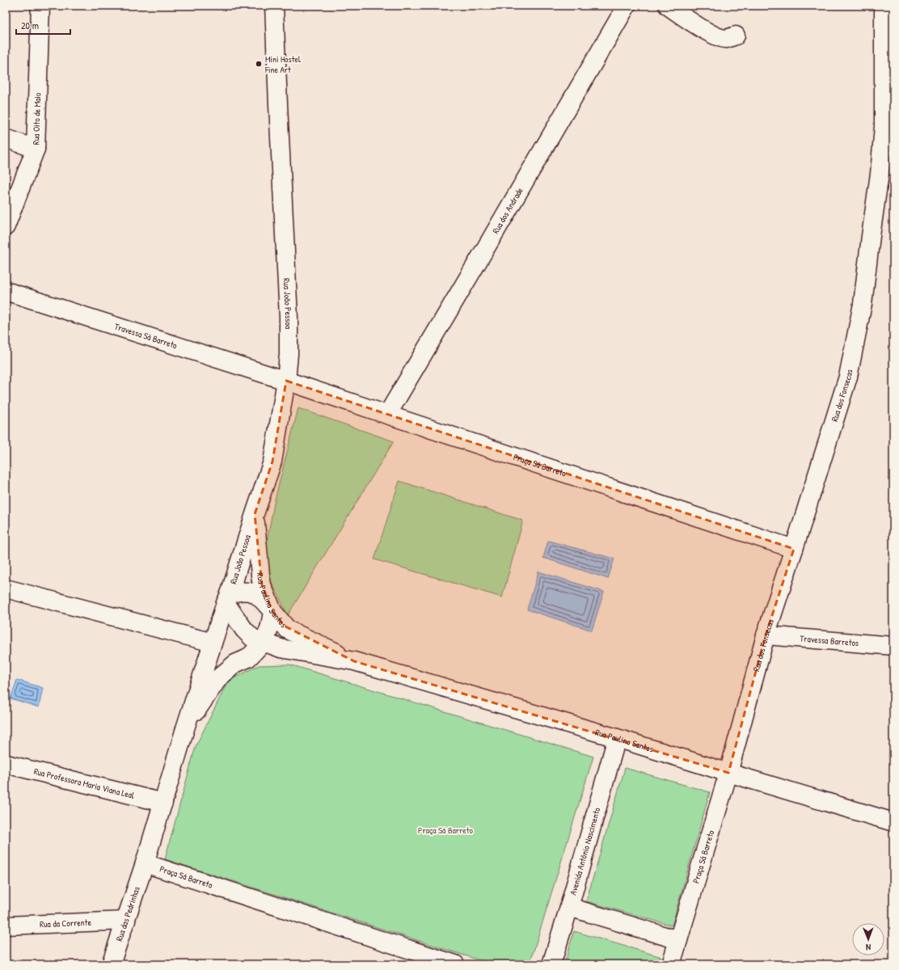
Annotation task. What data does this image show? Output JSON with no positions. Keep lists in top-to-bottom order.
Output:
{
  "streets": {
    "street": [
      "Rua Oito de Maio",
      "Rua dos Andrade",
      "Rua João Pessoa",
      "Travessa Sá Barreto",
      "Rua dos Fonsecas",
      "Praça Sá Barreto",
      "Rua Paulino Santos",
      "Travessa Barretos",
      "Rua Professora Maria Viana Leal",
      "Avenida Antônio Nascimento",
      "Rua das Pedrinhas",
      "Rua da Corrente"
    ]
  },
  "crossings": [
    ["Rua dos Andrade", "Praça Sá Barreto"],
    ["Rua João Pessoa", "Travessa Sá Barreto"],
    ["Rua João Pessoa", "Praça Sá Barreto"],
    ["Rua João Pessoa", "Rua Paulino Santos"],
    ["Travessa Sá Barreto", "Praça Sá Barreto"],
    ["Rua dos Fonsecas", "Praça Sá Barreto"],
    ["Rua dos Fonsecas", "Rua Paulino Santos"],
    ["Rua dos Fonsecas", "Travessa Barretos"],
    ["Praça Sá Barreto", "Rua Paulino Santos"],
    ["Praça Sá Barreto", "Rua das Pedrinhas"],
    ["Rua Paulino Santos", "Avenida Antônio Nascimento"],
    ["Rua das Pedrinhas", "Rua da Corrente"]
  ],
  "parks": ["Praça Sá Barreto"],
  "places": ["Mini Hostel Fine Art"],
  "scale_bar": "20 m",
  "north": "bottom"
}
